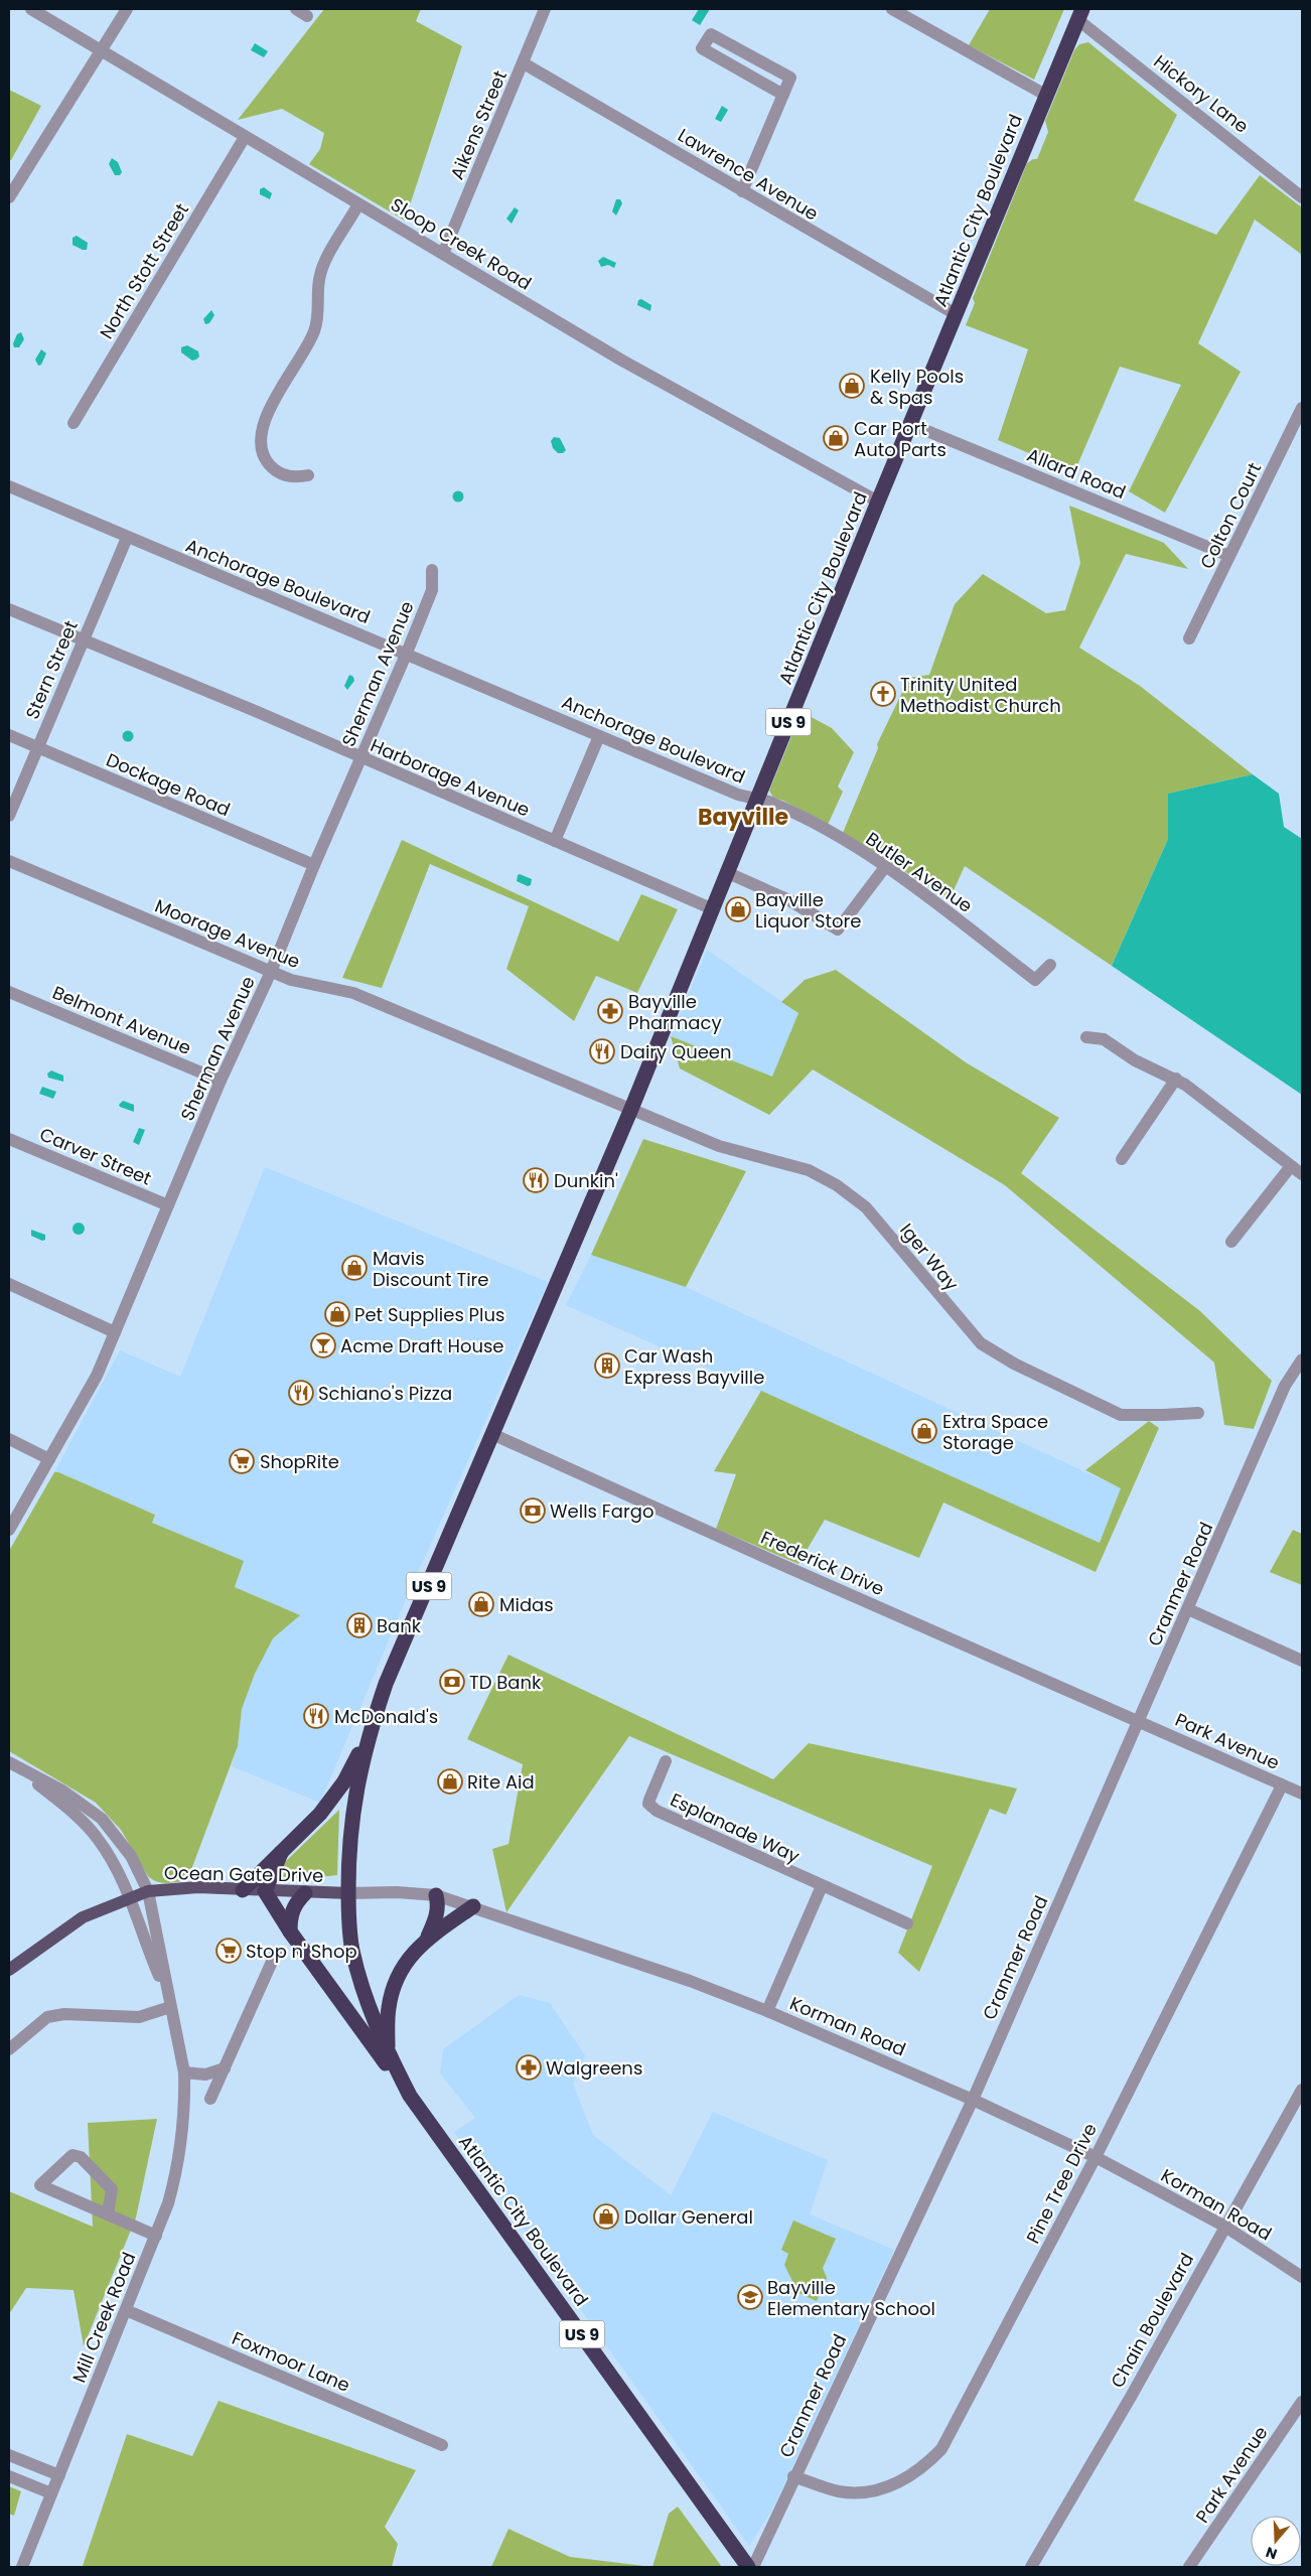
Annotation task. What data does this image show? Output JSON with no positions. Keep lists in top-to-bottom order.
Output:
{
  "streets": {
    "highway": ["Atlantic City Boulevard", "US 9"],
    "main road": ["Ocean Gate Drive"],
    "street": [
      "Hickory Lane",
      "Aikens Street",
      "Lawrence Avenue",
      "Sloop Creek Road",
      "North Stott Street",
      "Allard Road",
      "Colton Court",
      "Anchorage Boulevard",
      "Stern Street",
      "Sherman Avenue",
      "Harborage Avenue",
      "Dockage Road",
      "Butler Avenue",
      "Moorage Avenue",
      "Belmont Avenue",
      "Carver Street",
      "Iger Way",
      "Frederick Drive",
      "Cranmer Road",
      "Park Avenue",
      "Esplanade Way",
      "Korman Road",
      "Pine Tree Drive",
      "Mill Creek Road",
      "Chain Boulevard",
      "Foxmoor Lane"
    ]
  },
  "crossings": [
    ["Hickory Lane", "Atlantic City Boulevard"],
    ["Aikens Street", "Lawrence Avenue"],
    ["Aikens Street", "Sloop Creek Road"],
    ["Lawrence Avenue", "Atlantic City Boulevard"],
    ["Atlantic City Boulevard", "Sloop Creek Road"],
    ["Atlantic City Boulevard", "Allard Road"],
    ["Atlantic City Boulevard", "Anchorage Boulevard"],
    ["Atlantic City Boulevard", "US 9"],
    ["Atlantic City Boulevard", "Harborage Avenue"],
    ["Atlantic City Boulevard", "Butler Avenue"],
    ["Atlantic City Boulevard", "Moorage Avenue"],
    ["Atlantic City Boulevard", "Iger Way"],
    ["Atlantic City Boulevard", "Frederick Drive"],
    ["Atlantic City Boulevard", "Ocean Gate Drive"],
    ["Atlantic City Boulevard", "Korman Road"],
    ["Sloop Creek Road", "North Stott Street"],
    ["Allard Road", "Colton Court"],
    ["Anchorage Boulevard", "Stern Street"],
    ["Anchorage Boulevard", "Sherman Avenue"],
    ["Anchorage Boulevard", "Butler Avenue"],
    ["Stern Street", "Harborage Avenue"],
    ["Stern Street", "Dockage Road"],
    ["Sherman Avenue", "Harborage Avenue"],
    ["Sherman Avenue", "Dockage Road"],
    ["Sherman Avenue", "Moorage Avenue"],
    ["Sherman Avenue", "Belmont Avenue"],
    ["Sherman Avenue", "Carver Street"],
    ["US 9", "Ocean Gate Drive"],
    ["US 9", "Korman Road"],
    ["Moorage Avenue", "Iger Way"],
    ["Frederick Drive", "Cranmer Road"],
    ["Frederick Drive", "Park Avenue"],
    ["Cranmer Road", "Park Avenue"],
    ["Cranmer Road", "Korman Road"],
    ["Cranmer Road", "Pine Tree Drive"],
    ["Park Avenue", "Pine Tree Drive"],
    ["Ocean Gate Drive", "Korman Road"],
    ["Ocean Gate Drive", "Mill Creek Road"],
    ["Korman Road", "Pine Tree Drive"],
    ["Korman Road", "Chain Boulevard"],
    ["Mill Creek Road", "Foxmoor Lane"]
  ],
  "districts": ["Bayville"],
  "places": {
    "shop": [
      "Kelly Pools & Spas",
      "Car Port Auto Parts",
      "Bayville Liquor Store",
      "Mavis Discount Tire",
      "Pet Supplies Plus",
      "Extra Space Storage",
      "Midas",
      "Rite Aid",
      "Dollar General"
    ],
    "church": ["Trinity United Methodist Church"],
    "pharmacy": ["Bayville Pharmacy", "Walgreens"],
    "restaurant": [
      "Dairy Queen",
      "Dunkin'",
      "Schiano's Pizza",
      "McDonald's"
    ],
    "bar": ["Acme Draft House"],
    "building": ["Car Wash Express Bayville", "Bank"],
    "supermarket": ["ShopRite", "Stop n' Shop"],
    "bank": ["Wells Fargo", "TD Bank"],
    "school or university": ["Bayville Elementary School"]
  },
  "north": "bottom"
}
